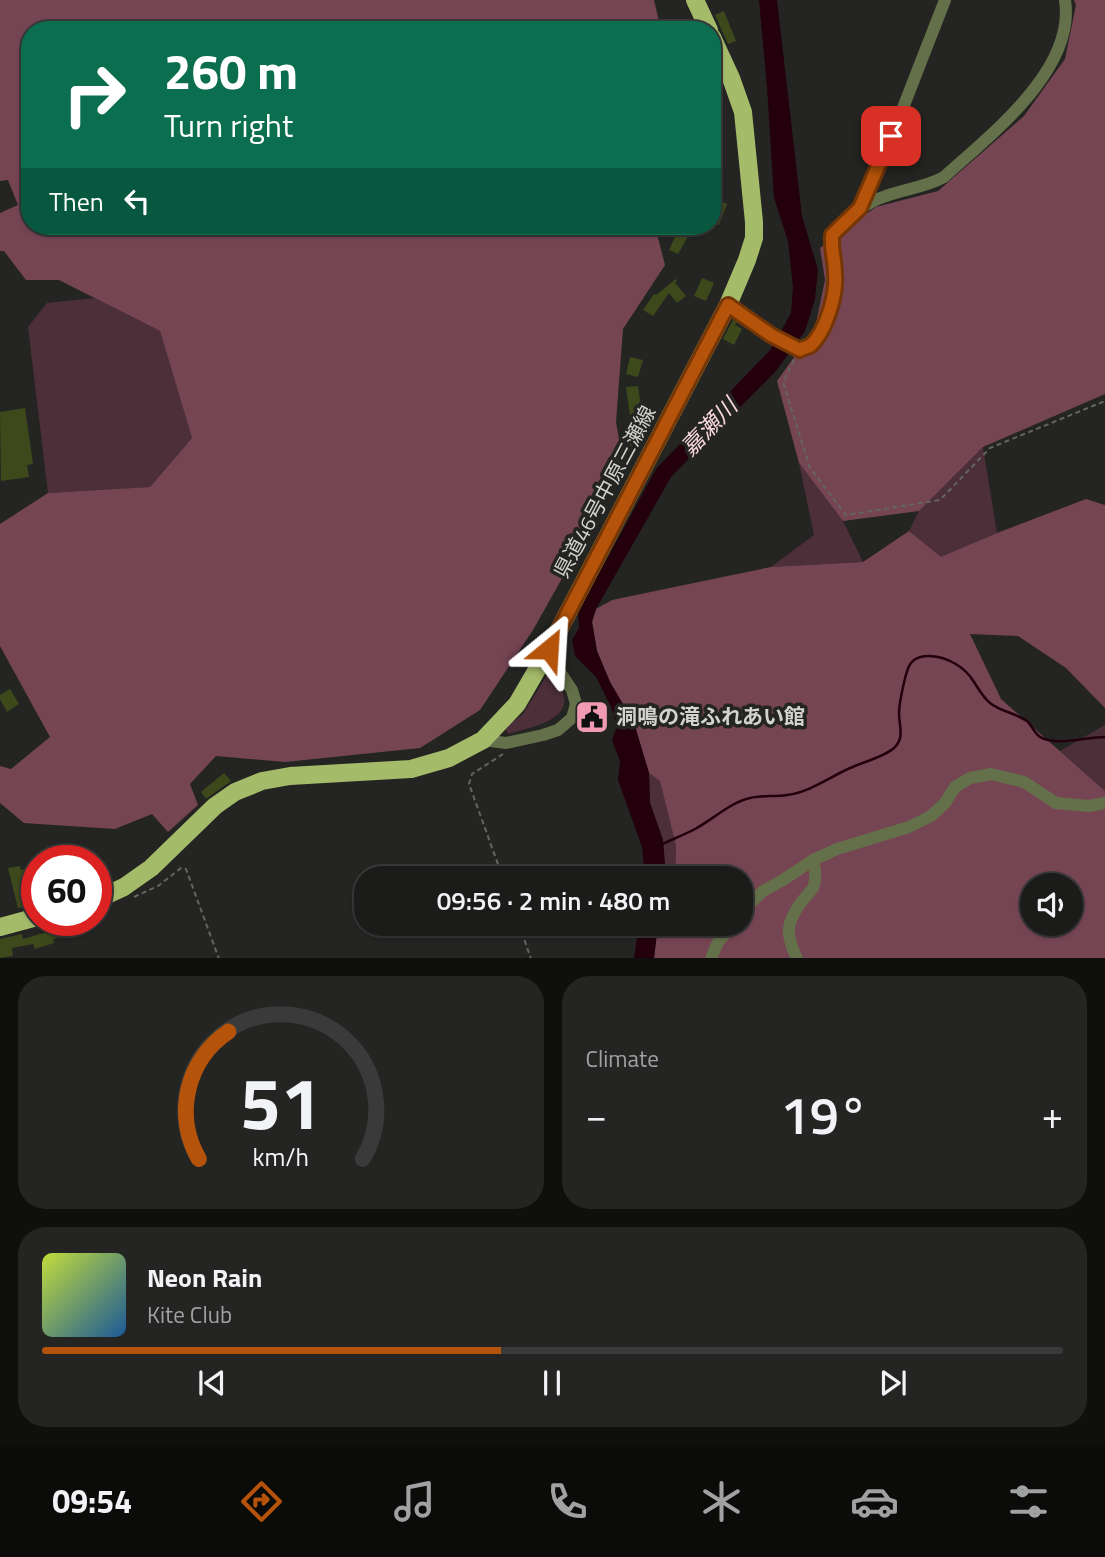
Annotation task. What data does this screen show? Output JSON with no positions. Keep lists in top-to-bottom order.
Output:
{
  "streets": {
    "main road": ["県道46号中原三瀬線"]
  },
  "water": ["嘉瀬川"],
  "places": {
    "public building": ["洞鳴の滝ふれあい館"]
  },
  "page": {
    "turn": ["260 m", "Turn right"],
    "then": "Then",
    "limit": "60",
    "trip": "09:56 · 2 min · 480 m",
    "tile": "Climate",
    "heat": ["−", "19°", "+"],
    "song": ["Neon Rain", "Kite Club"],
    "tabs": "09:54",
    "gauge": ["51", "km/h"]
  }
}
